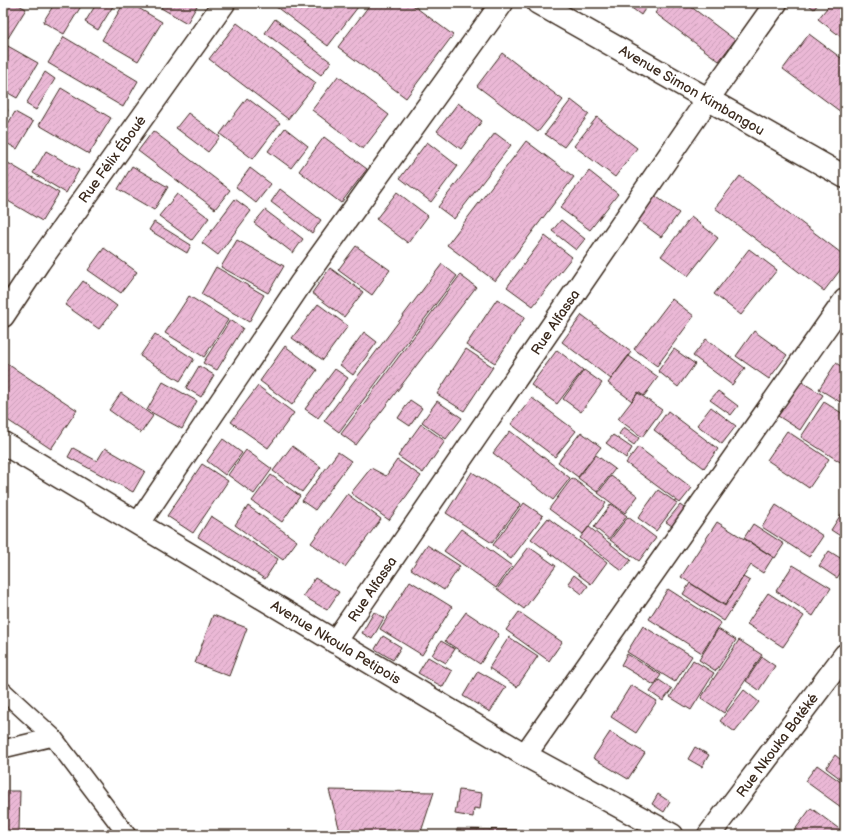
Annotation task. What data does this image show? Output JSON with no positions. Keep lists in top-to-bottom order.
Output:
{
  "streets": {
    "street": [
      "Avenue Simon Kimbangou",
      "Rue Félix Éboué",
      "Rue Alfassa",
      "Avenue Nkoula Petipois",
      "Rue Nkouka Batéké"
    ]
  },
  "crossings": [
    ["Avenue Simon Kimbangou", "Rue Alfassa"],
    ["Rue Alfassa", "Avenue Nkoula Petipois"]
  ]
}
